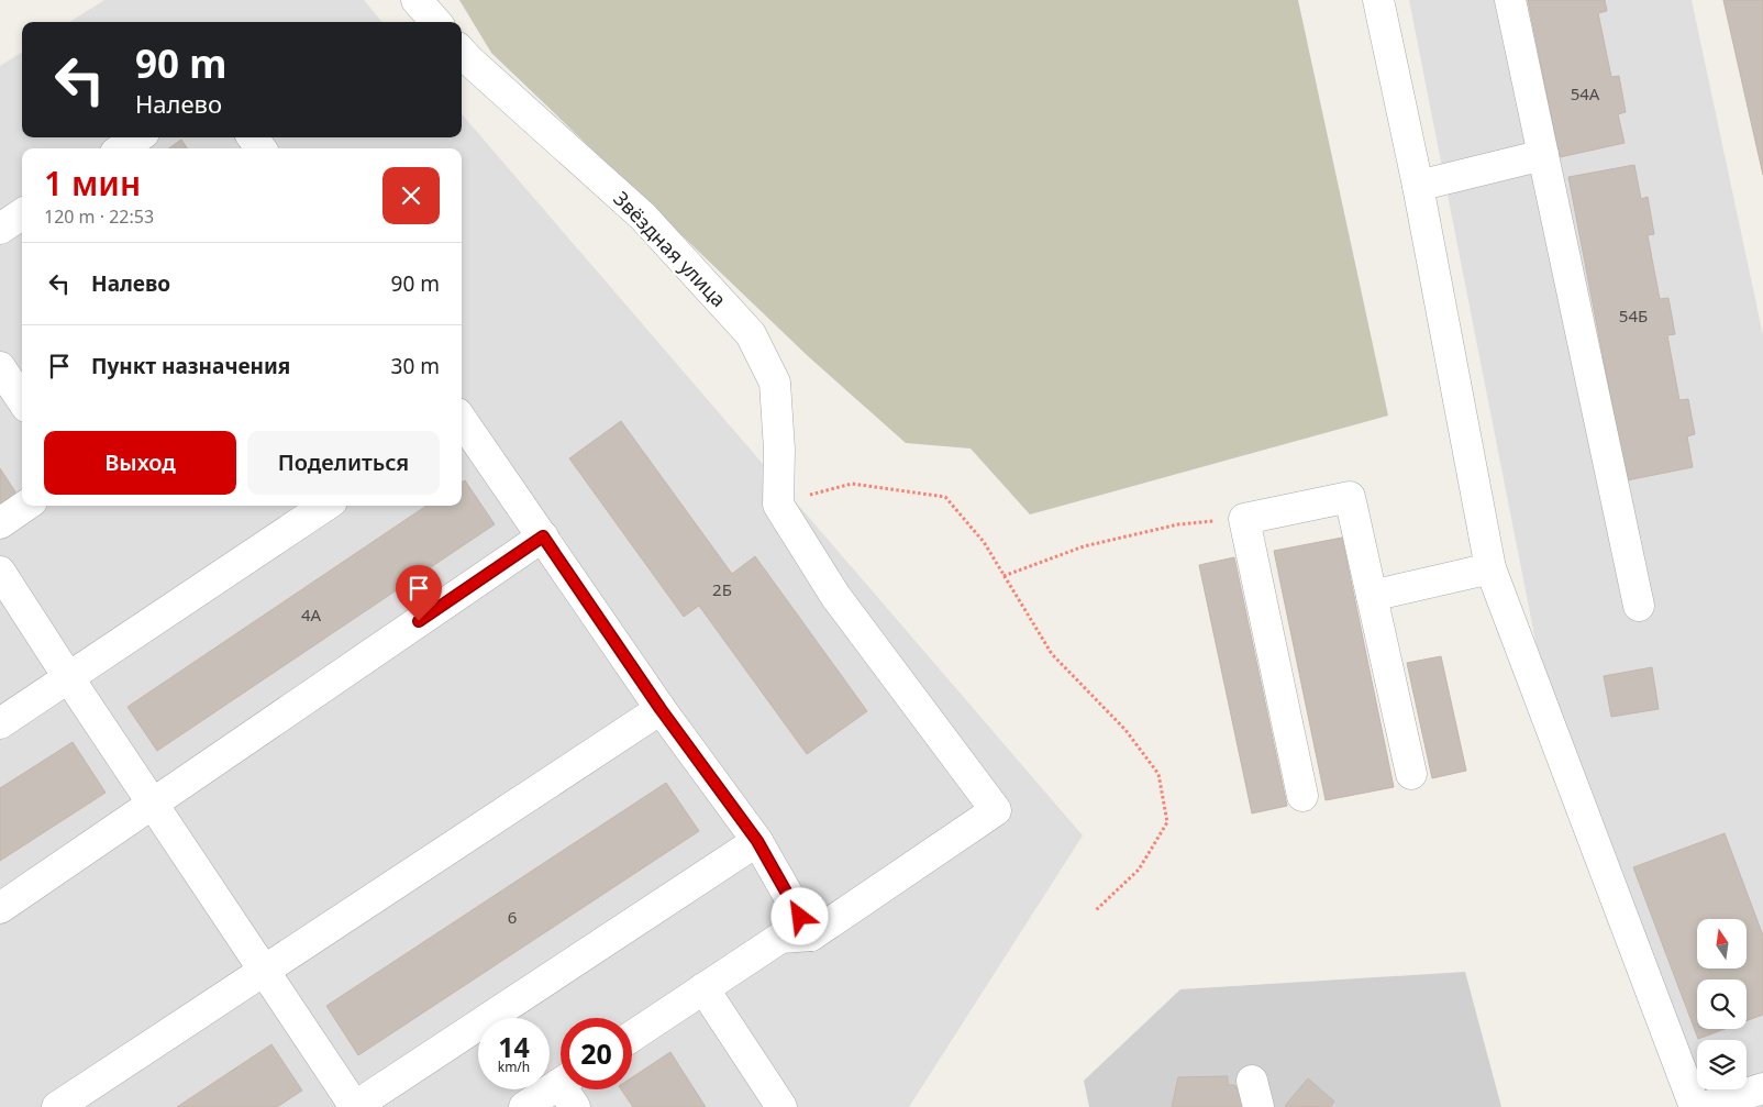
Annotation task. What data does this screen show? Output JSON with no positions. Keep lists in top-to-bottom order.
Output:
{
  "streets": {
    "street": ["Звёздная улица"]
  },
  "house_numbers": [
    "54А",
    "54Б",
    "2Б",
    "4А",
    "6"
  ],
  "north": "top",
  "page": {
    "turn": ["90 m", "Налево"],
    "heading": ["1 мин", "120 m · 22:53"],
    "list": [
      {
        "name": "Налево",
        "value": "90 m"
      },
      {
        "name": "Пункт назначения",
        "value": "30 m"
      }
    ],
    "buttons": ["Выход", "Поделиться"],
    "speed": "14 km/h",
    "limit": "20"
  }
}
